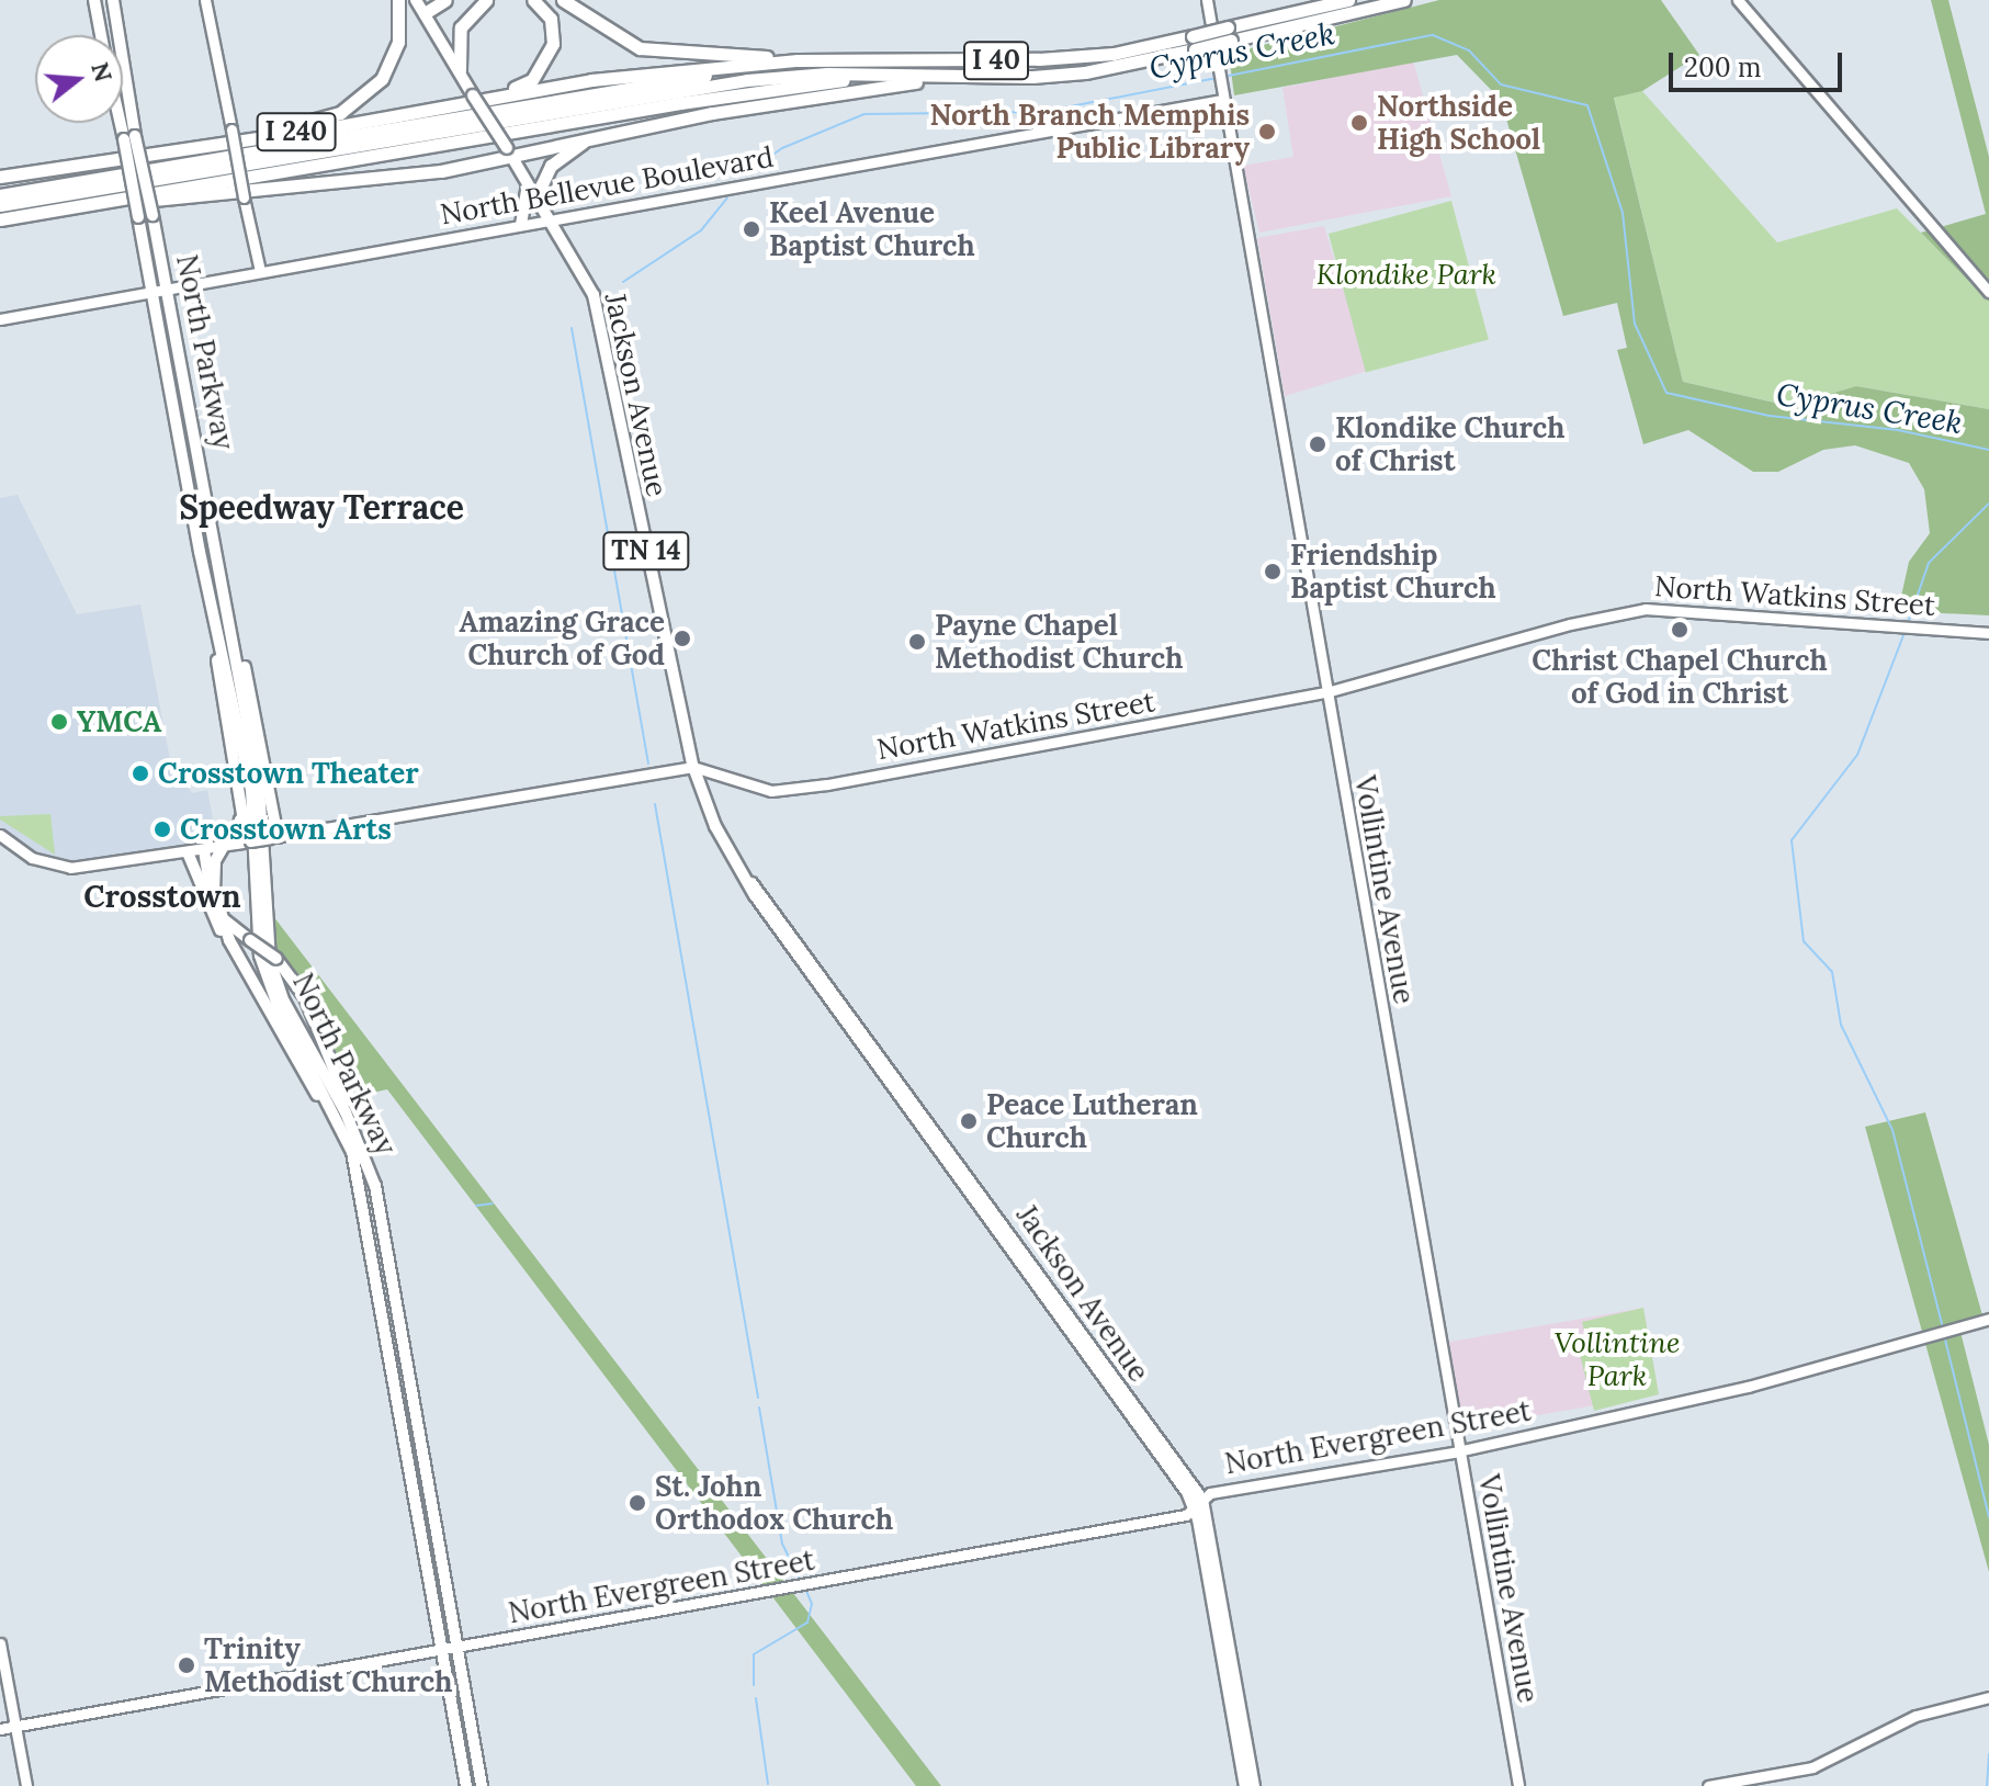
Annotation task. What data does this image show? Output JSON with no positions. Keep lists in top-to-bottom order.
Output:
{
  "streets": {
    "highway": ["I 40", "I 240"],
    "main road": ["North Parkway", "Jackson Avenue", "TN 14"],
    "street": [
      "North Bellevue Boulevard",
      "North Watkins Street",
      "Vollintine Avenue",
      "North Evergreen Street"
    ]
  },
  "crossings": [
    ["I 40", "I 240"],
    ["North Bellevue Boulevard", "North Parkway"],
    ["North Bellevue Boulevard", "Jackson Avenue"],
    ["North Bellevue Boulevard", "Vollintine Avenue"],
    ["North Parkway", "North Evergreen Street"],
    ["Jackson Avenue", "North Watkins Street"],
    ["Jackson Avenue", "North Evergreen Street"],
    ["North Watkins Street", "Vollintine Avenue"],
    ["Vollintine Avenue", "North Evergreen Street"]
  ],
  "districts": ["Speedway Terrace", "Crosstown"],
  "water": ["Cyprus Creek"],
  "parks": ["Klondike Park", "Vollintine Park"],
  "places": [
    "Northside High School",
    "North Branch Memphis Public Library",
    "Keel Avenue Baptist Church",
    "Klondike Church of Christ",
    "Friendship Baptist Church",
    "Christ Chapel Church of God in Christ",
    "Amazing Grace Church of God",
    "Payne Chapel Methodist Church",
    "YMCA",
    "Crosstown Theater",
    "Crosstown Arts",
    "Peace Lutheran Church",
    "St. John Orthodox Church",
    "Trinity Methodist Church"
  ],
  "scale_bar": "200 m",
  "north": "right"
}
